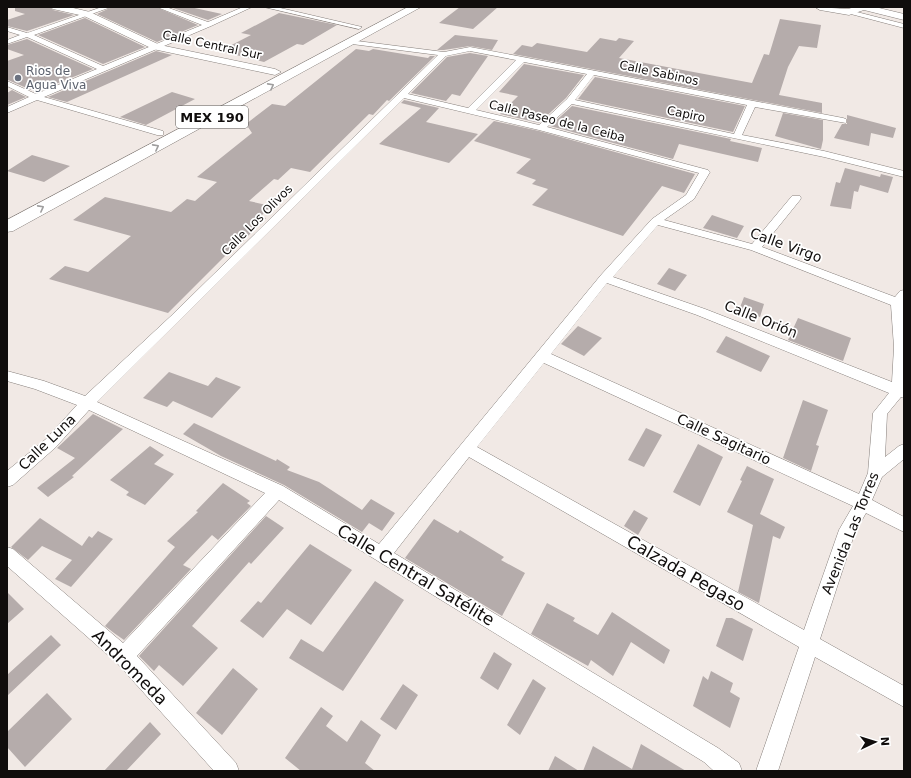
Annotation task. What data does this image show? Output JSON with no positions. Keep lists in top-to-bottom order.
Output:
{
  "streets": {
    "main road": ["MEX 190"],
    "street": [
      "Calle Central Sur",
      "Calle Sabinos",
      "Capiro",
      "Calle Paseo de la Ceiba",
      "Calle Los Olivos",
      "Calle Virgo",
      "Calle Orión",
      "Calle Sagitario",
      "Calle Luna",
      "Avenida Las Torres",
      "Calzada Pegaso",
      "Calle Central Satélite",
      "Andromeda"
    ]
  },
  "crossings": [
    ["Calle Central Sur", "MEX 190"],
    ["Calle Sabinos", "Calle Los Olivos"],
    ["Calle Paseo de la Ceiba", "Calle Los Olivos"],
    ["Calle Paseo de la Ceiba", "Calle Virgo"],
    ["Calle Los Olivos", "Calle Luna"],
    ["Calle Los Olivos", "Calle Central Satélite"],
    ["Calle Orión", "Avenida Las Torres"],
    ["Calle Sagitario", "Avenida Las Torres"],
    ["Calle Luna", "Calle Central Satélite"],
    ["Avenida Las Torres", "Calzada Pegaso"]
  ],
  "places": ["Rios de Agua Viva"],
  "north": "right"
}
